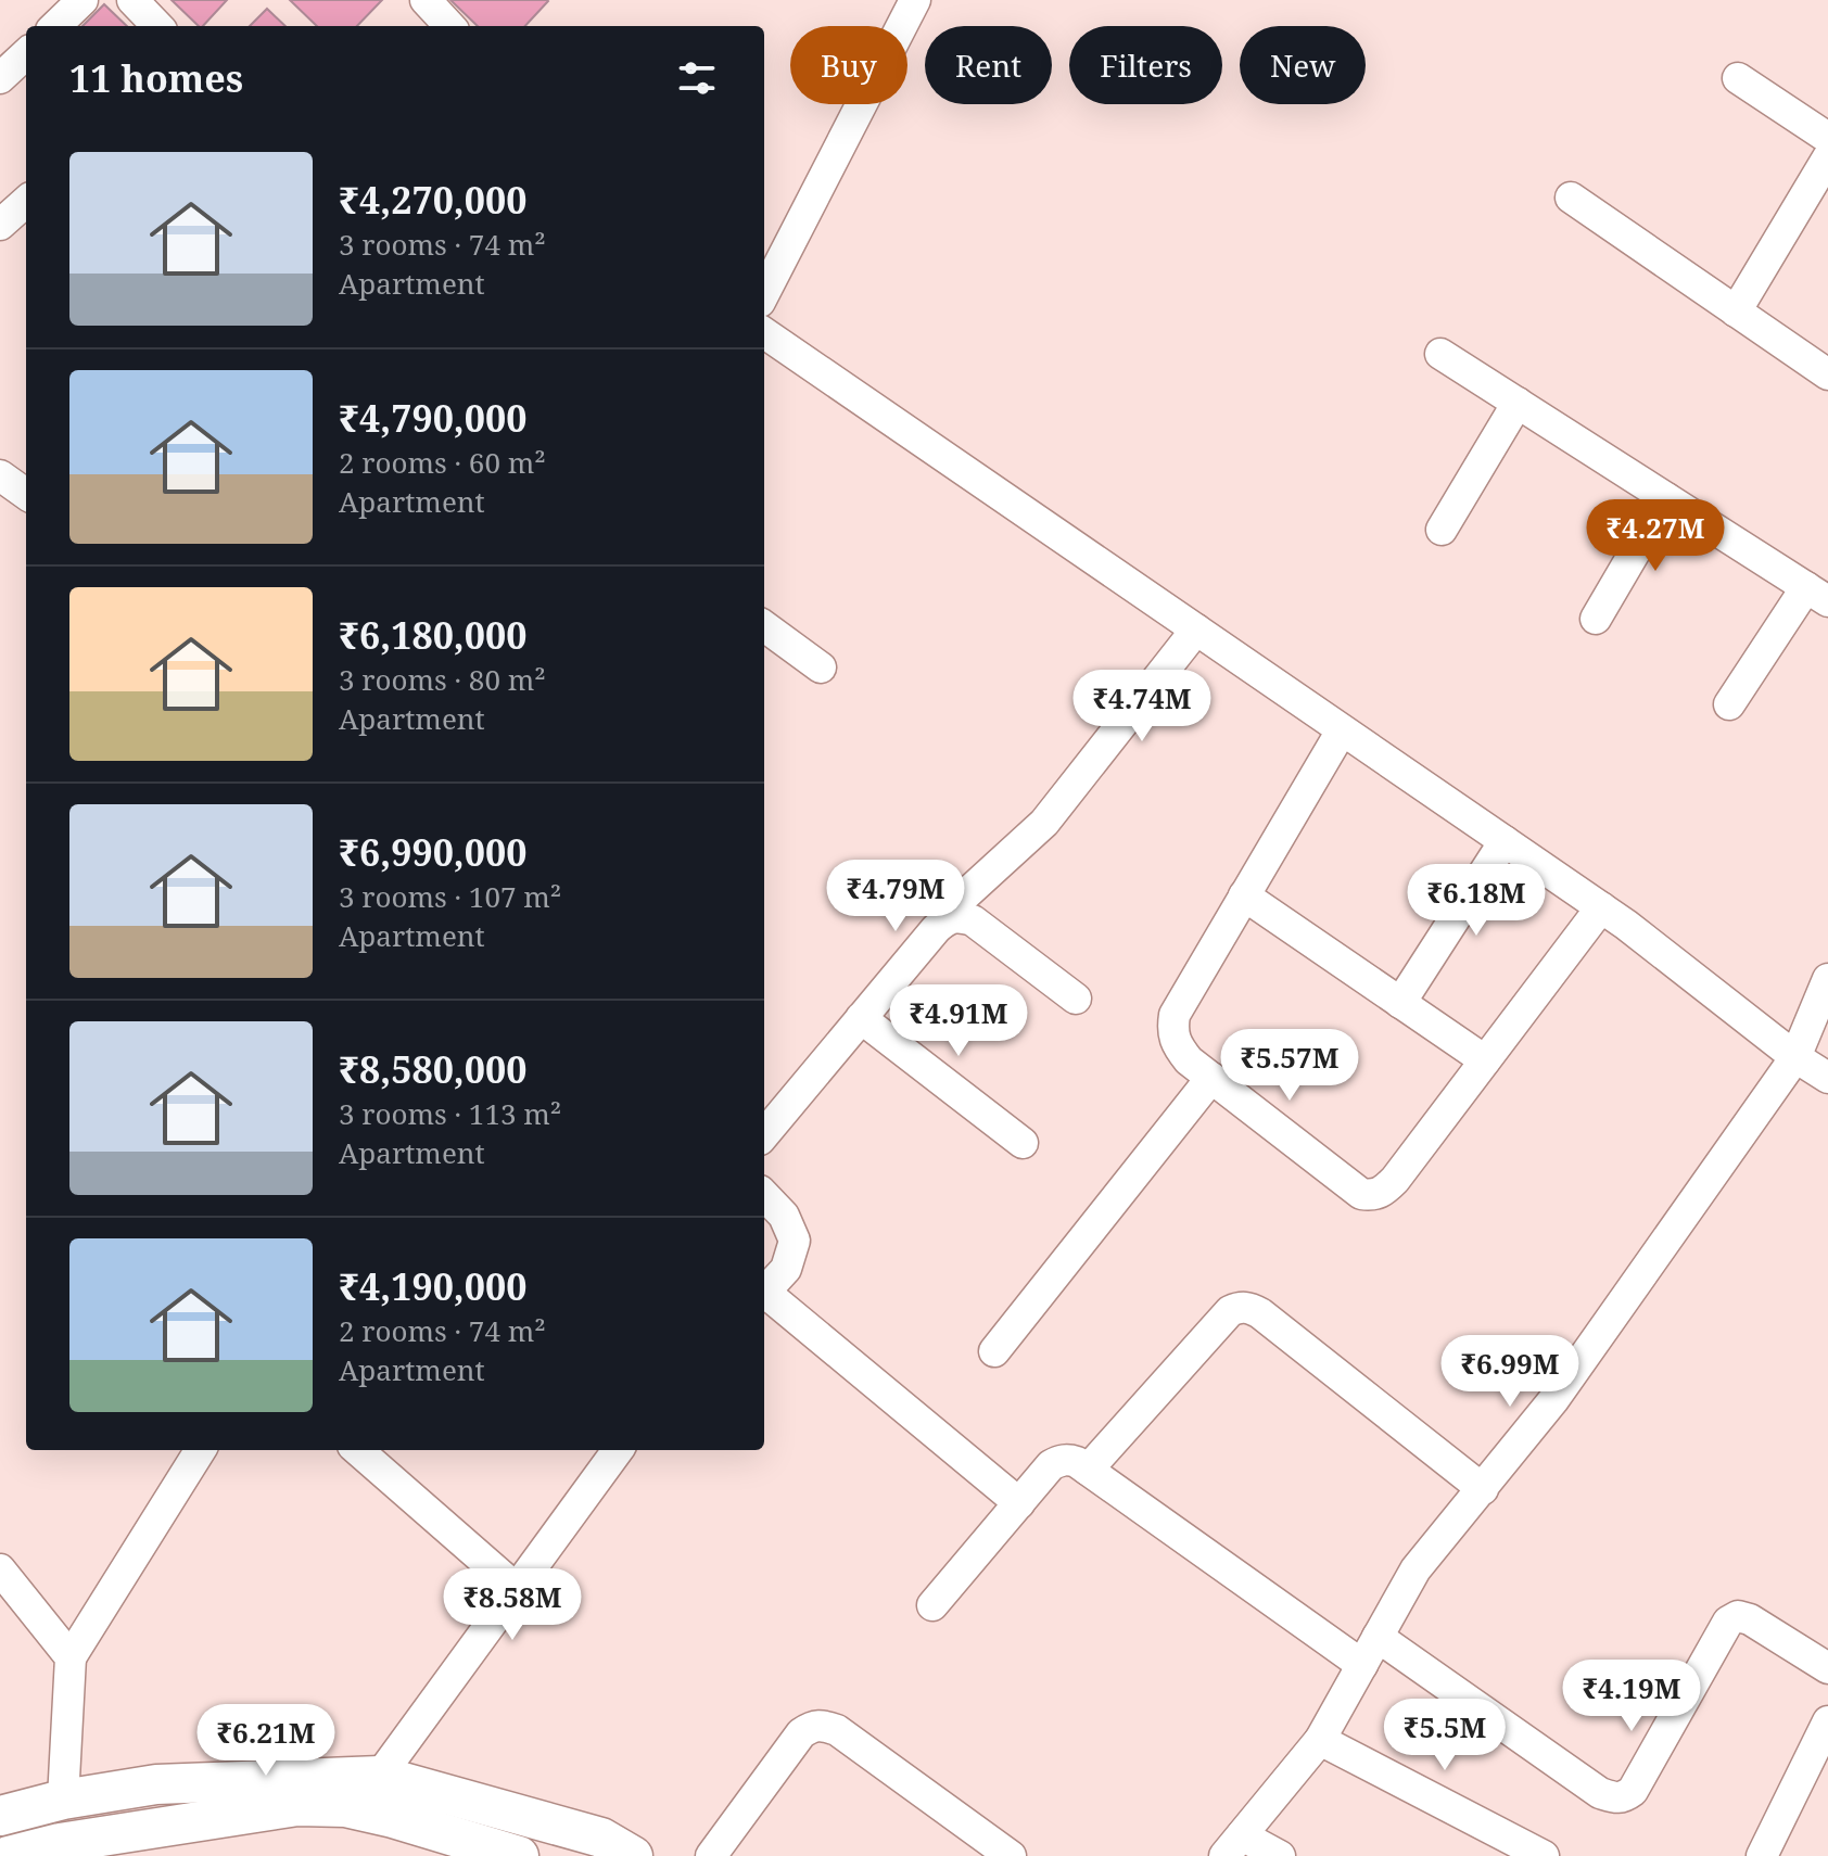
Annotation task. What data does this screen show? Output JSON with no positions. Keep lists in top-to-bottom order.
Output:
{
  "page": {
    "chip": [
      "Buy",
      "Rent",
      "Filters",
      "New"
    ],
    "heading": "11 homes",
    "list": [
      {
        "name": "₹4,270,000",
        "note": "3 rooms · 74 m² · Apartment"
      },
      {
        "name": "₹4,790,000",
        "note": "2 rooms · 60 m² · Apartment"
      },
      {
        "name": "₹6,180,000",
        "note": "3 rooms · 80 m² · Apartment"
      },
      {
        "name": "₹6,990,000",
        "note": "3 rooms · 107 m² · Apartment"
      },
      {
        "name": "₹8,580,000",
        "note": "3 rooms · 113 m² · Apartment"
      },
      {
        "name": "₹4,190,000",
        "note": "2 rooms · 74 m² · Apartment"
      }
    ],
    "price": [
      "₹4.27M",
      "₹4.74M",
      "₹4.79M",
      "₹6.18M",
      "₹4.91M",
      "₹5.57M",
      "₹6.99M",
      "₹8.58M",
      "₹4.19M",
      "₹5.5M",
      "₹6.21M"
    ]
  }
}
